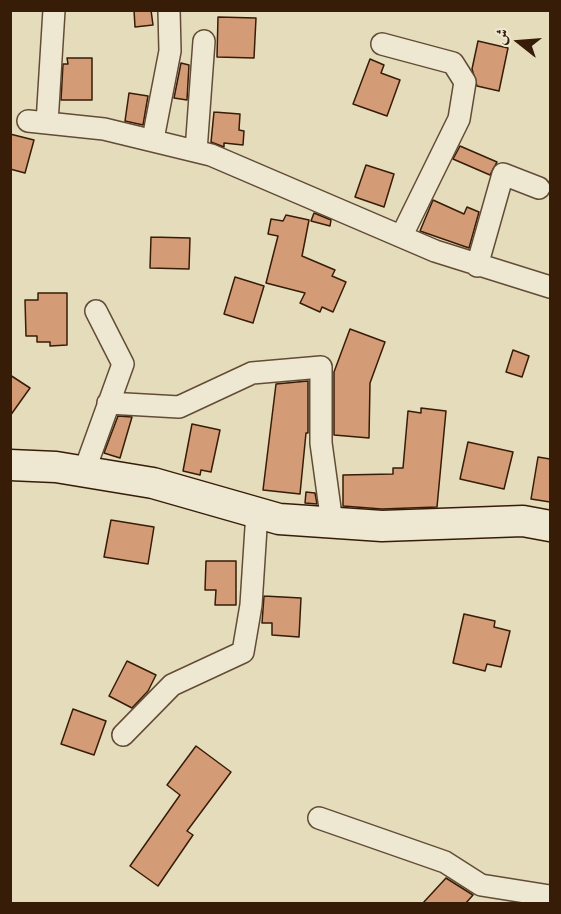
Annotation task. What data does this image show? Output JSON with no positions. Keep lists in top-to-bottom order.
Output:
{
  "north": "left"
}
